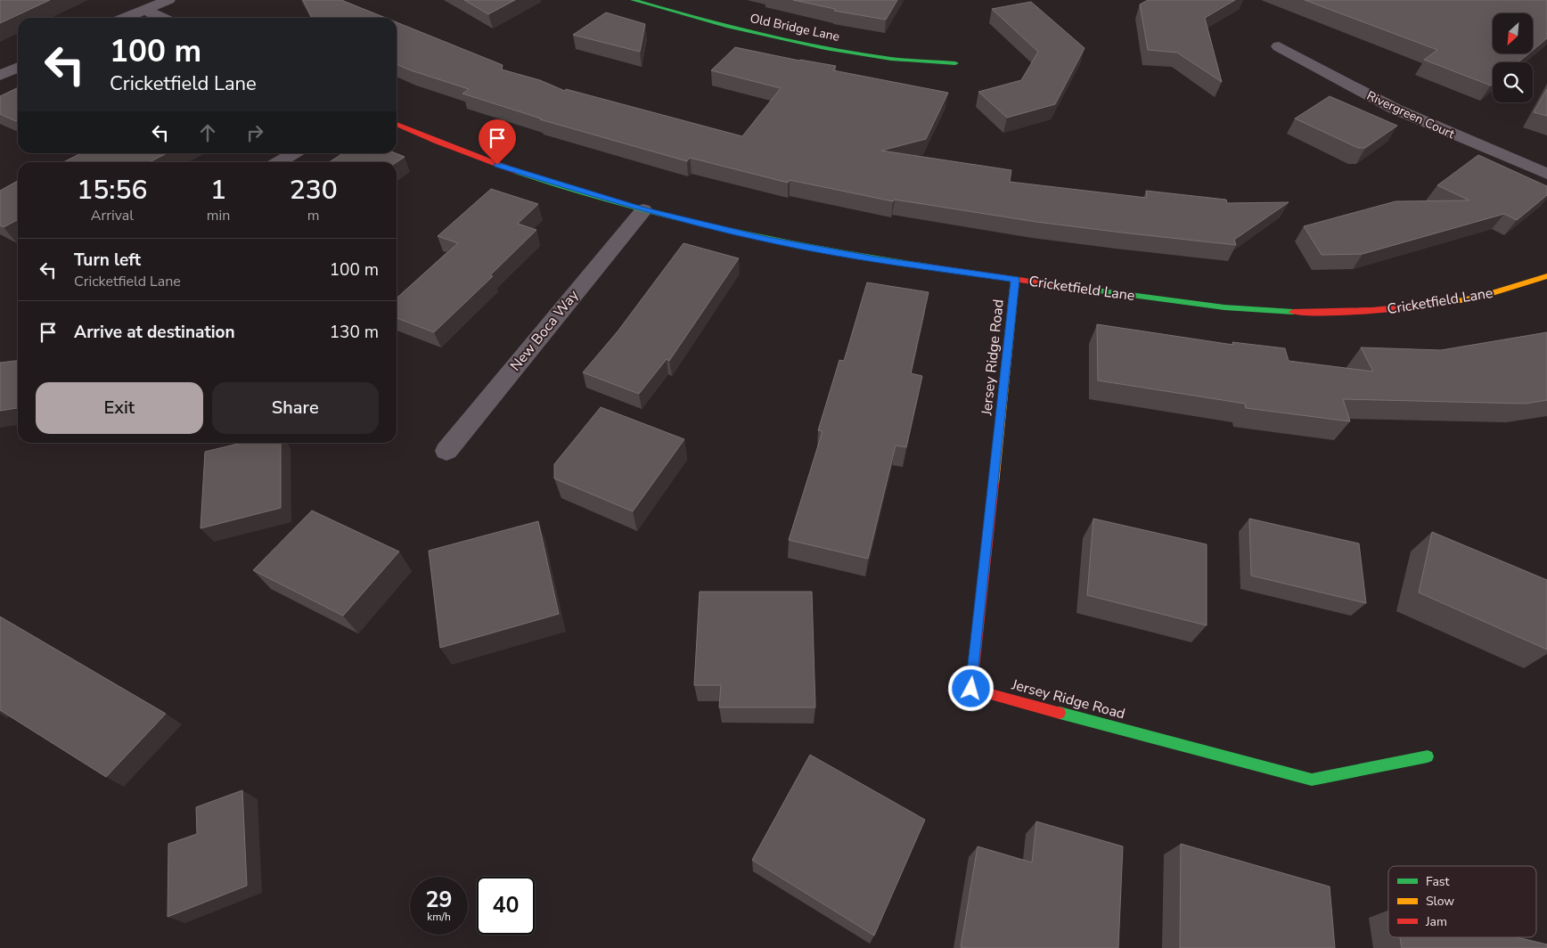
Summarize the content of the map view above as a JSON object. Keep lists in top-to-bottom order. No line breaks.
{"streets":{"street":["Old Bridge Lane","Rivergreen Court","Cricketfield Lane","New Boca Way","Jersey Ridge Road"]},"crossings":[["Cricketfield Lane","New Boca Way"],["Cricketfield Lane","Jersey Ridge Road"]],"legend":["Fast","Slow","Jam"],"north":"bottom left","page":{"turn":["100 m","Cricketfield Lane"],"eta":["15:56","Arrival","1","min","230","m"],"list":[{"name":"Turn left","note":"Cricketfield Lane","value":"100 m"},{"name":"Arrive at destination","value":"130 m"}],"buttons":["Exit","Share"],"speed":"29 km/h","limit":"40"}}
